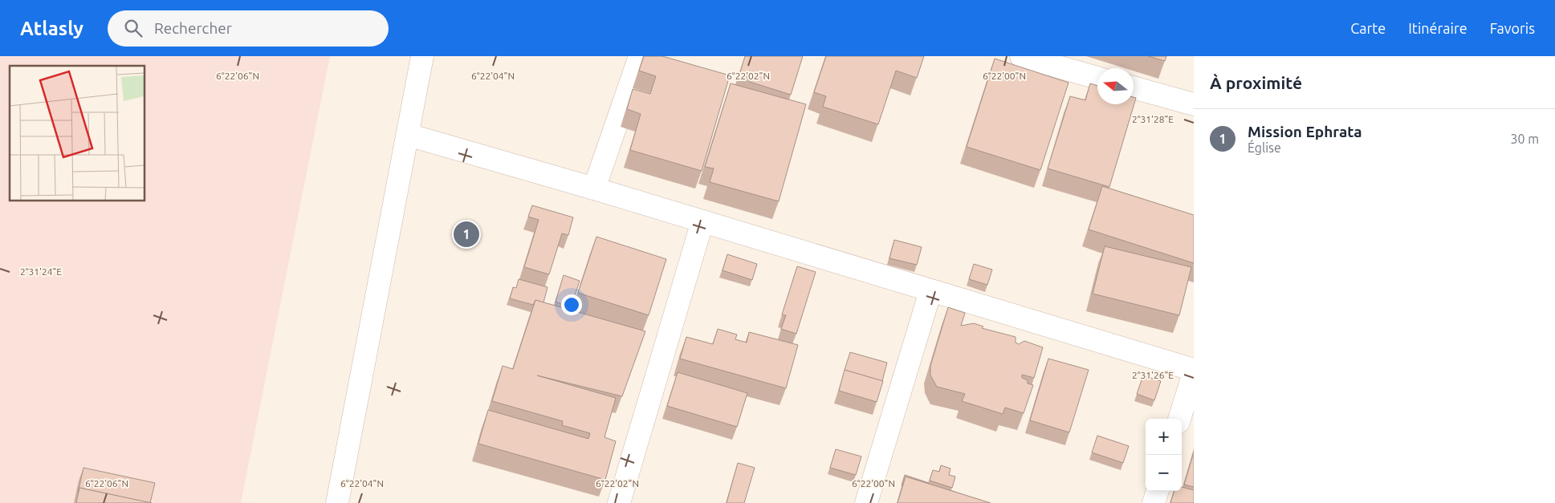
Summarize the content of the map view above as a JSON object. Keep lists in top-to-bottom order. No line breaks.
{"north":"left","page":{"header":"Atlasly","search":"Rechercher","nav":["Carte","Itinéraire","Favoris"],"heading":"À proximité","list":[{"mark":"1","name":"Mission Ephrata","note":"Église","value":"30 m"}],"pins":"1","map_buttons":["+","−"]},"coordinates":["6°22'06\"N","6°22'04\"N","6°22'02\"N","6°22'00\"N","2°31'28\"E","2°31'24\"E","2°31'26\"E"]}
